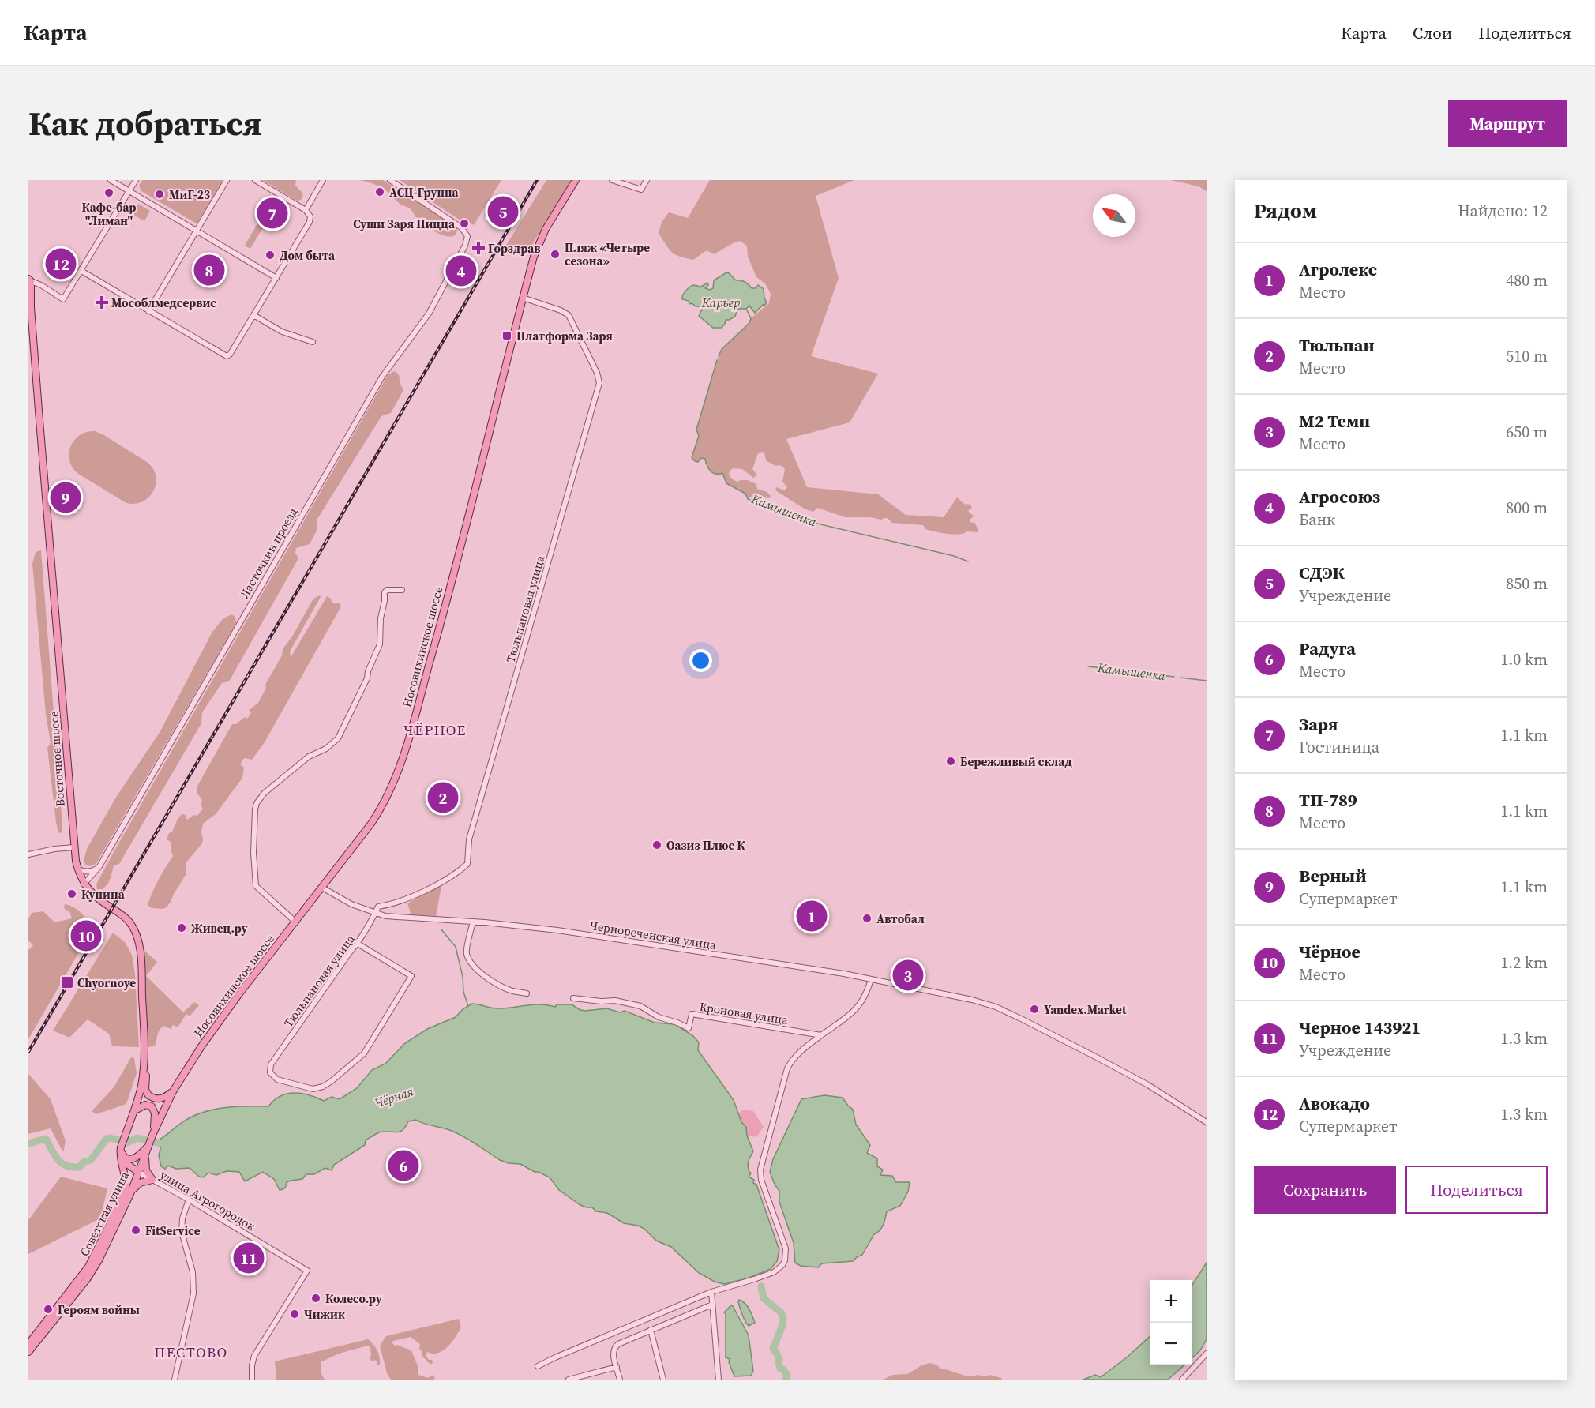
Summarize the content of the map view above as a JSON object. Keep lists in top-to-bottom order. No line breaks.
{"streets":{"main road":["Носовихинское шоссе","Восточное шоссе","Советская улица"],"street":["Ласточкин проезд","Тюльпановая улица","Чернореченская улица","Кроновая улица","улица Агрогородок"]},"crossings":[["Ласточкин проезд","Восточное шоссе"],["Тюльпановая улица","Носовихинское шоссе"],["Тюльпановая улица","Чернореченская улица"],["Носовихинское шоссе","Чернореченская улица"],["Носовихинское шоссе","улица Агрогородок"],["Носовихинское шоссе","Советская улица"],["Восточное шоссе","Советская улица"],["улица Агрогородок","Советская улица"]],"districts":["ЧЁРНОЕ","ПЕСТОВО"],"water":["Карьер","Камышенка","Чёрная"],"places":{"other":["АСЦ-Группа","Кафе-бар \"Лиман\"","МиГ-23","Суши Заря Пицца","Пляж «Четыре сезона»","Дом быта","Бережливый склад","Оазиз Плюс К","Купина","Автобал","Живец.ру","Yandex.Market","FitService","Колесо.ру","Героям войны","Чижик"],"health":["Горздрав","Мособлмедсервис"],"transit":["Платформа Заря","Chyornoye"]},"north":"top left","page":{"header":"Карта","nav":["Карта","Слои","Поделиться"],"title":"Как добраться","buttons":["Маршрут",["Сохранить","Поделиться"]],"heading":["Рядом","Найдено: 12"],"pins":["5","7","12","8","4","9","2","1","10","3","6","11"],"list":[{"mark":"1","name":"Агролекс","note":"Место","value":"480 m"},{"mark":"2","name":"Тюльпан","note":"Место","value":"510 m"},{"mark":"3","name":"М2 Темп","note":"Место","value":"650 m"},{"mark":"4","name":"Агросоюз","note":"Банк","value":"800 m"},{"mark":"5","name":"СДЭК","note":"Учреждение","value":"850 m"},{"mark":"6","name":"Радуга","note":"Место","value":"1.0 km"},{"mark":"7","name":"Заря","note":"Гостиница","value":"1.1 km"},{"mark":"8","name":"ТП-789","note":"Место","value":"1.1 km"},{"mark":"9","name":"Верный","note":"Супермаркет","value":"1.1 km"},{"mark":"10","name":"Чёрное","note":"Место","value":"1.2 km"},{"mark":"11","name":"Черное 143921","note":"Учреждение","value":"1.3 km"},{"mark":"12","name":"Авокадо","note":"Супермаркет","value":"1.3 km"}],"map_buttons":["+","−"]}}
